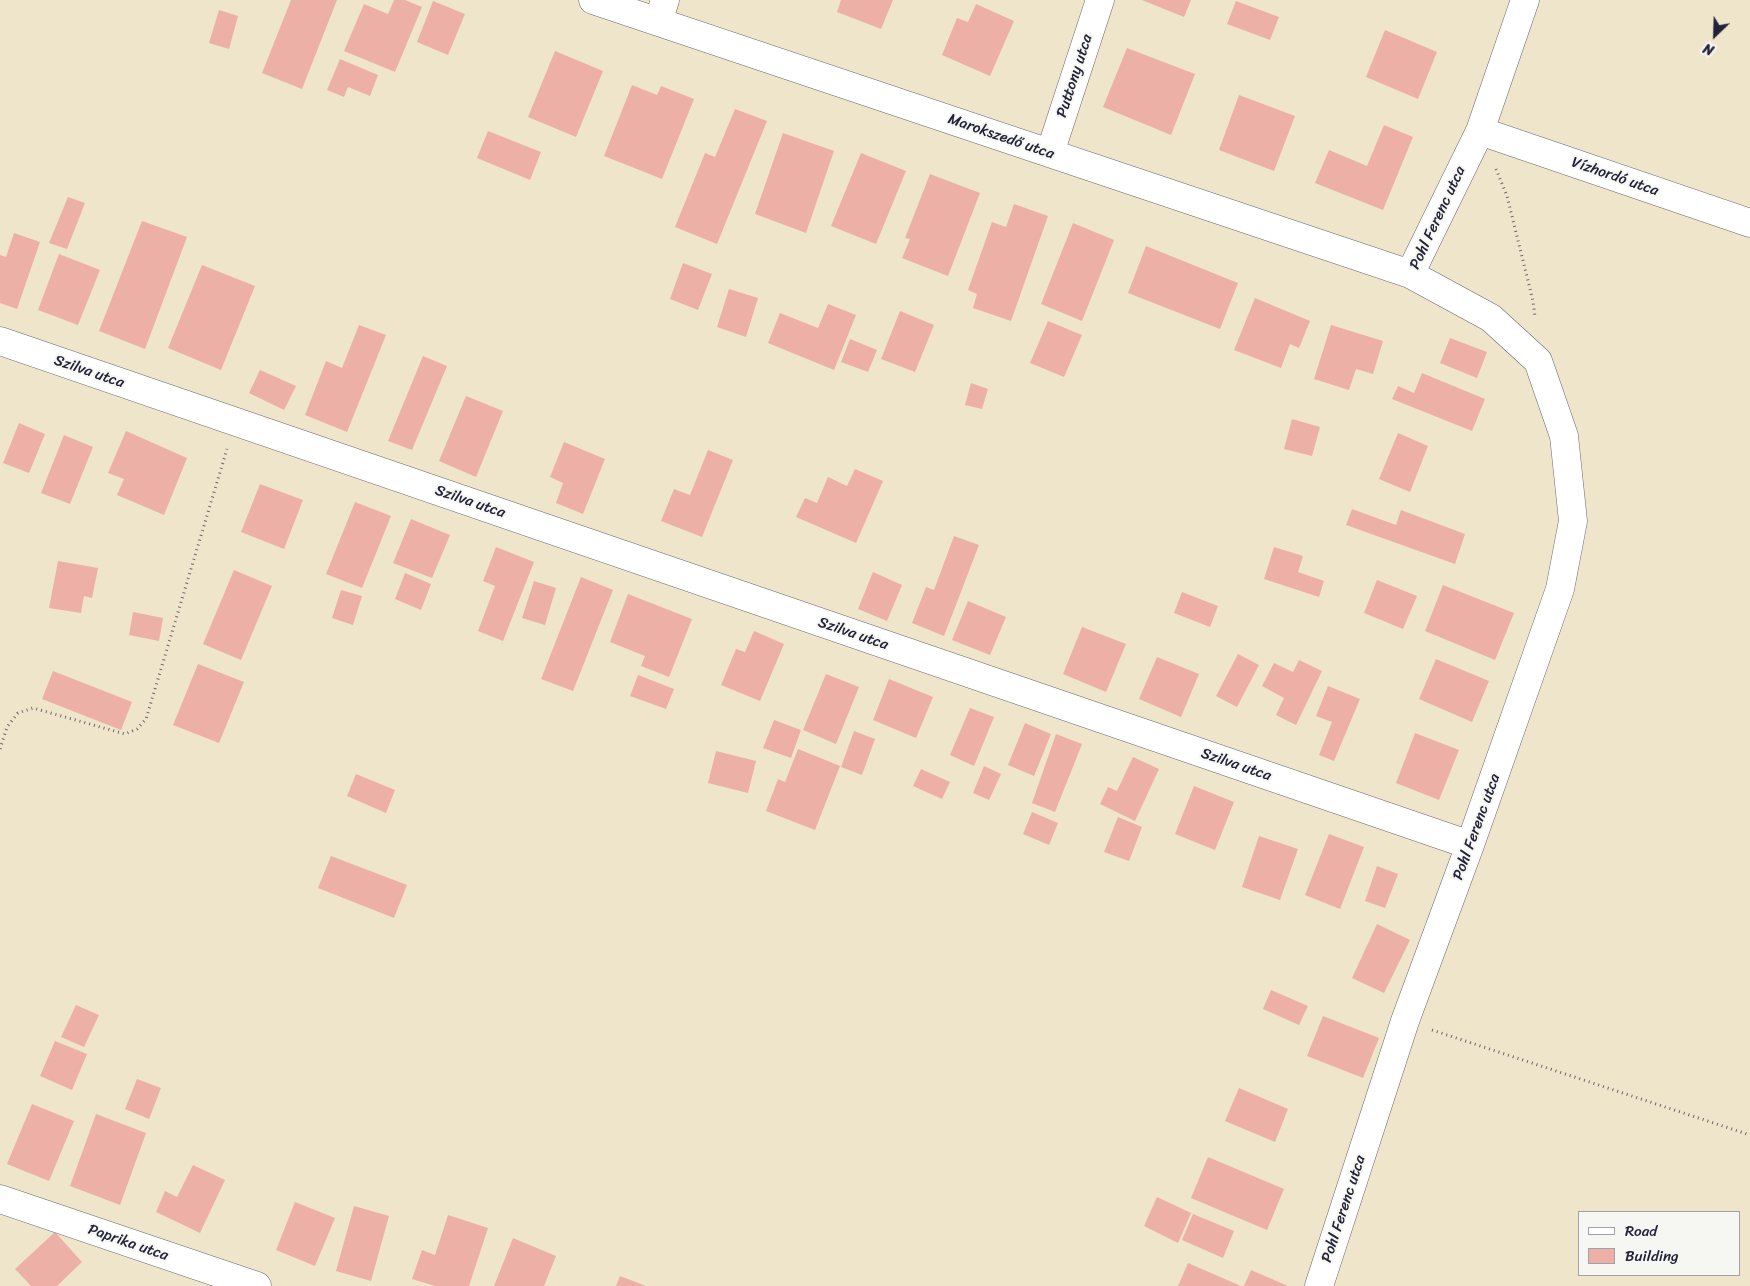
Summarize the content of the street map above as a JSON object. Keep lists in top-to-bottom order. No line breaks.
{"streets":{"street":["Puttony utca","Marokszedő utca","Vízhordó utca","Pohl Ferenc utca","Szilva utca","Paprika utca"]},"crossings":[["Puttony utca","Marokszedő utca"],["Marokszedő utca","Pohl Ferenc utca"],["Vízhordó utca","Pohl Ferenc utca"],["Pohl Ferenc utca","Szilva utca"]],"legend":["Road","Building"],"north":"bottom left"}
